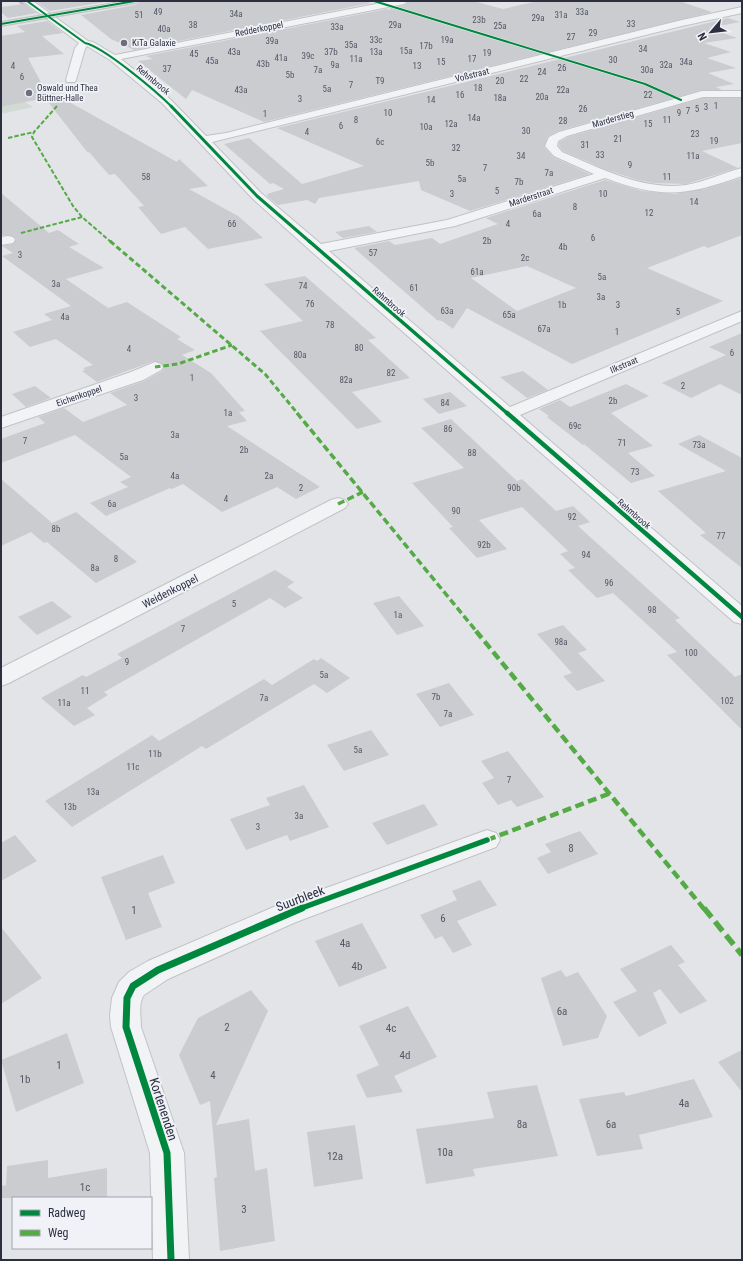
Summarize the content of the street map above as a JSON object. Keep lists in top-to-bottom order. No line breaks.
{"streets":{"street":["Redderkoppel","Voßstraat","Rehmbrook","Marderstieg","Marderstraat","Ilkstraat","Eichenkoppel","Weidenkoppel","Suurbleek","Kortenenden"]},"crossings":[["Redderkoppel","Rehmbrook"],["Voßstraat","Rehmbrook"],["Rehmbrook","Marderstraat"],["Rehmbrook","Ilkstraat"],["Marderstieg","Marderstraat"],["Suurbleek","Kortenenden"]],"places":["KiTa Galaxie","Oswald und Thea Büttner-Halle"],"house_numbers":["49","33a","34a","51","31a","29a","23b","33","38","29a","25a","33a","40a","29","27","33c","19a","39a","35a","17b","34","15a","43a","37b","13a","19","45","39c","41a","11a","17","30","45a","15","34a","43b","9a","32a","4","13","26","37","7a","30a","24","5b","6","22","T9","20","7","18","5a","43a","22a","16","22","20a","18a","3","14","1","3","26","5","7","10","9","1","14a","8","11","28","12a","15","6","10a","30","4","23","21","19","6c","31","32","33","34","11a","5b","9","7","7a","58","11","5a","7b","5","3","10","14","8","12","6a","66","4","6","2b","4b","57","3","2c","61a","5a","3a","74","61","3a","76","1b","3","63a","5","65a","4a","78","67a","1","80","4","6","80a","82","1","82a","2","3","2b","84","1a","69c","86","3a","7","71","73a","2b","88","5a","73","4a","2a","2","90b","4","6a","90","92","8b","77","92b","94","8","8a","96","5","98","1a","7","98a","100","9","5a","11","7b","7a","102","11a","7a","5a","11b","11c","7","13a","13b","3a","3","8","1","6","4a","4b","6a","2","4c","4d","1","4","1b","4a","8a","6a","10a","12a","1c","3"],"legend":["Radweg","Weg"],"north":"bottom left"}
